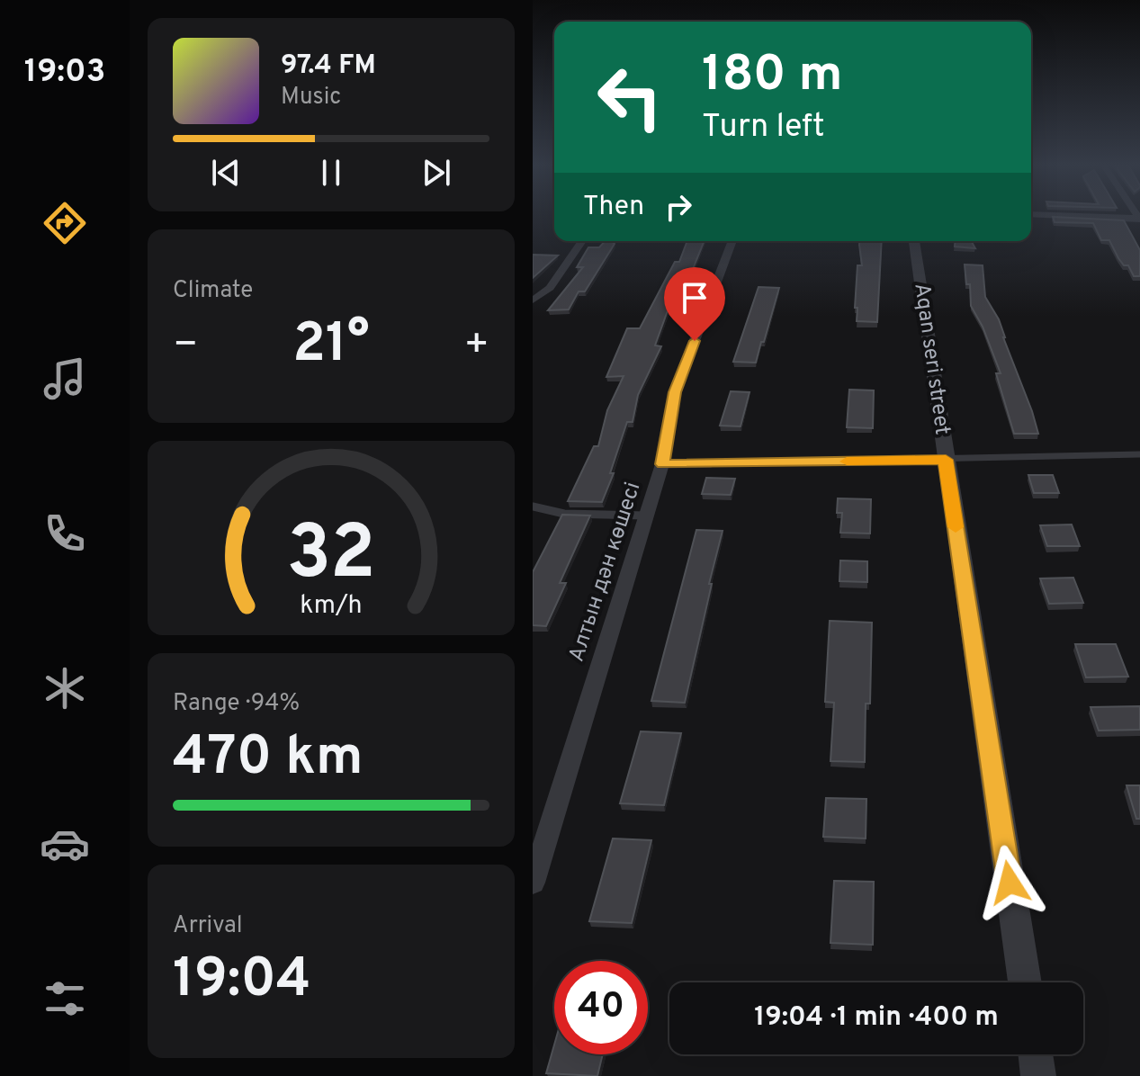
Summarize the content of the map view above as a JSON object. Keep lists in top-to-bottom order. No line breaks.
{"streets":{"street":["Aqan seri street","Алтын дән көшесі"]},"page":{"tabs":"19:03","turn":["180 m","Turn left"],"song":["97.4 FM","Music"],"then":"Then","tile":["Climate",["Range · 94%","470 km"],["Arrival","19:04"]],"heat":["−","21°","+"],"limit":"40","trip":"19:04 · 1 min · 400 m","gauge":["32","km/h"]}}
